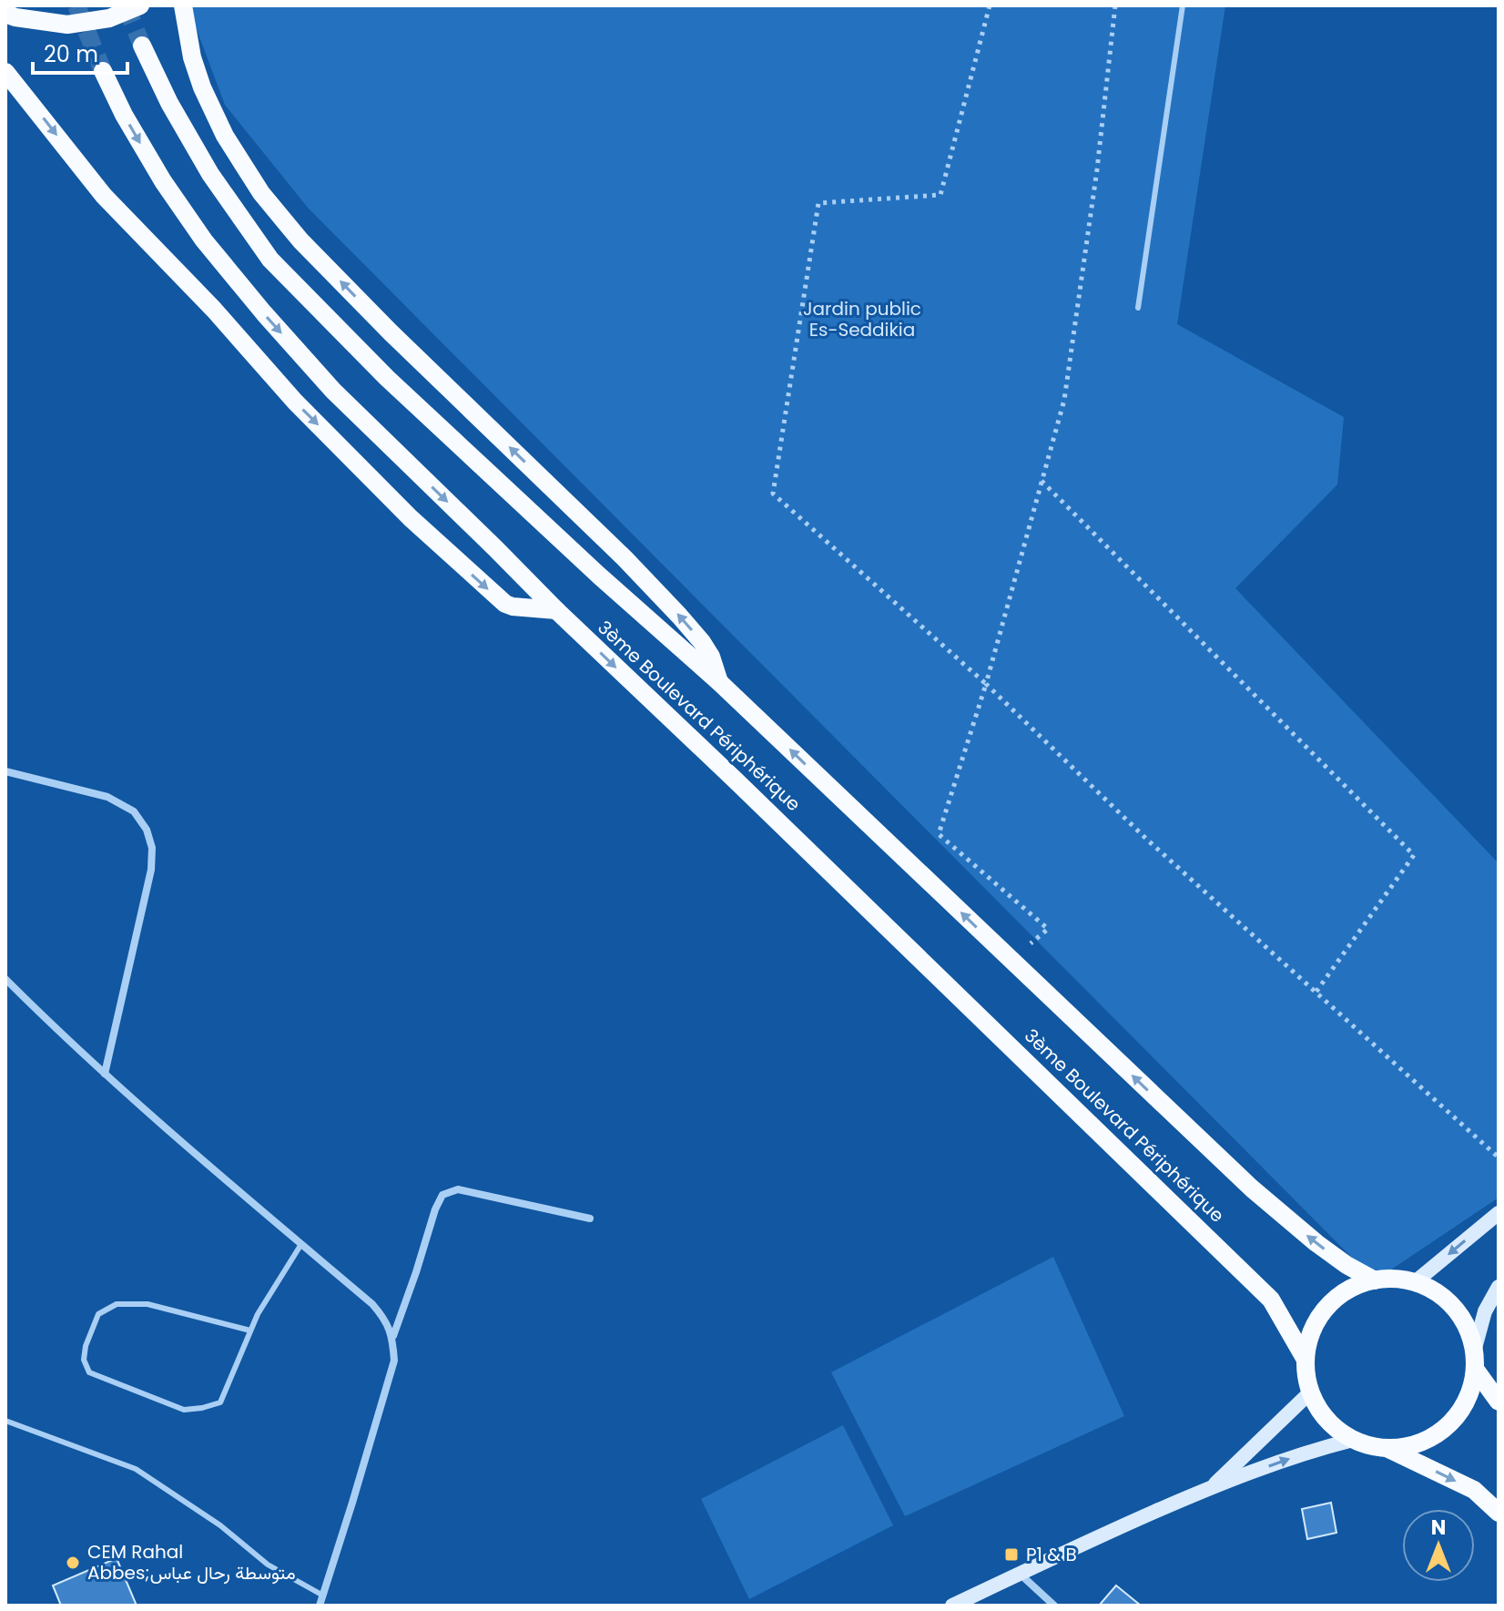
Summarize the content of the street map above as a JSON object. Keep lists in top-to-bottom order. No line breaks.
{"streets":{"main road":["3ème Boulevard Périphérique"]},"parks":["Jardin public Es-Seddikia"],"places":{"transit":["P1 & B"],"other":["CEM Rahal Abbes;متوسطة رحال عباس"]},"scale_bar":"20 m","north":"top"}
